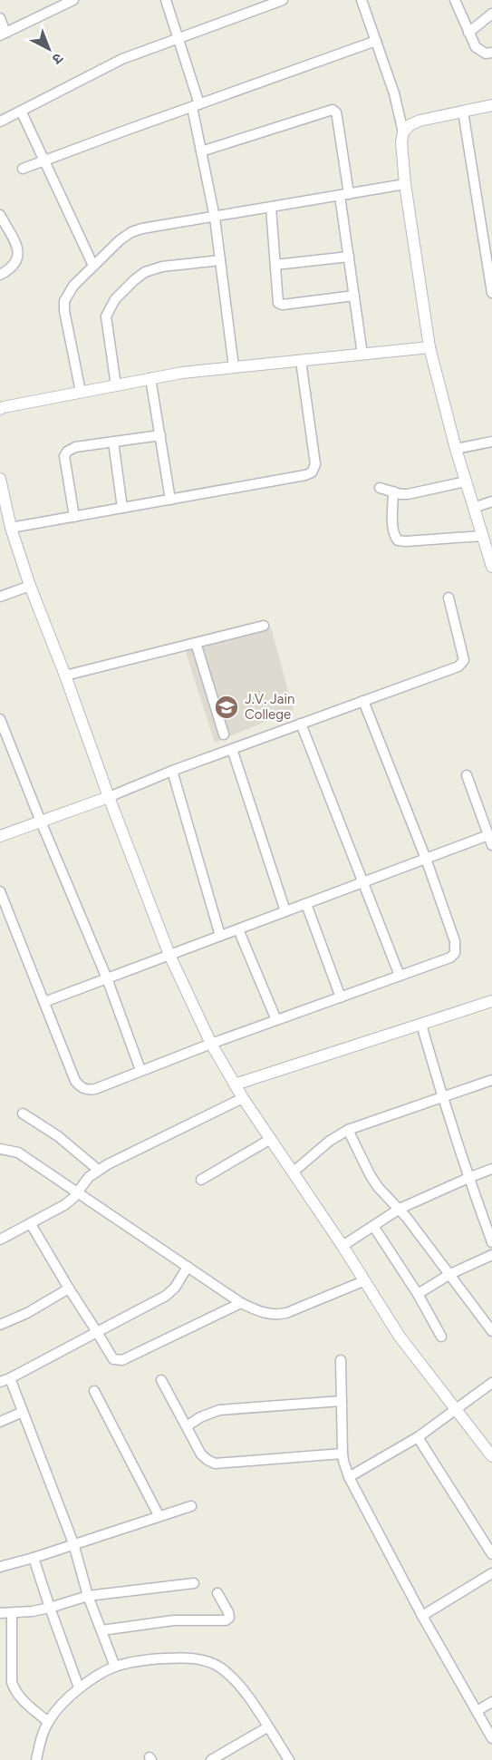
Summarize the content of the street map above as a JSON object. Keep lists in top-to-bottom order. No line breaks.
{"places":{"school or university":["J.V. Jain College"]},"north":"bottom right"}
